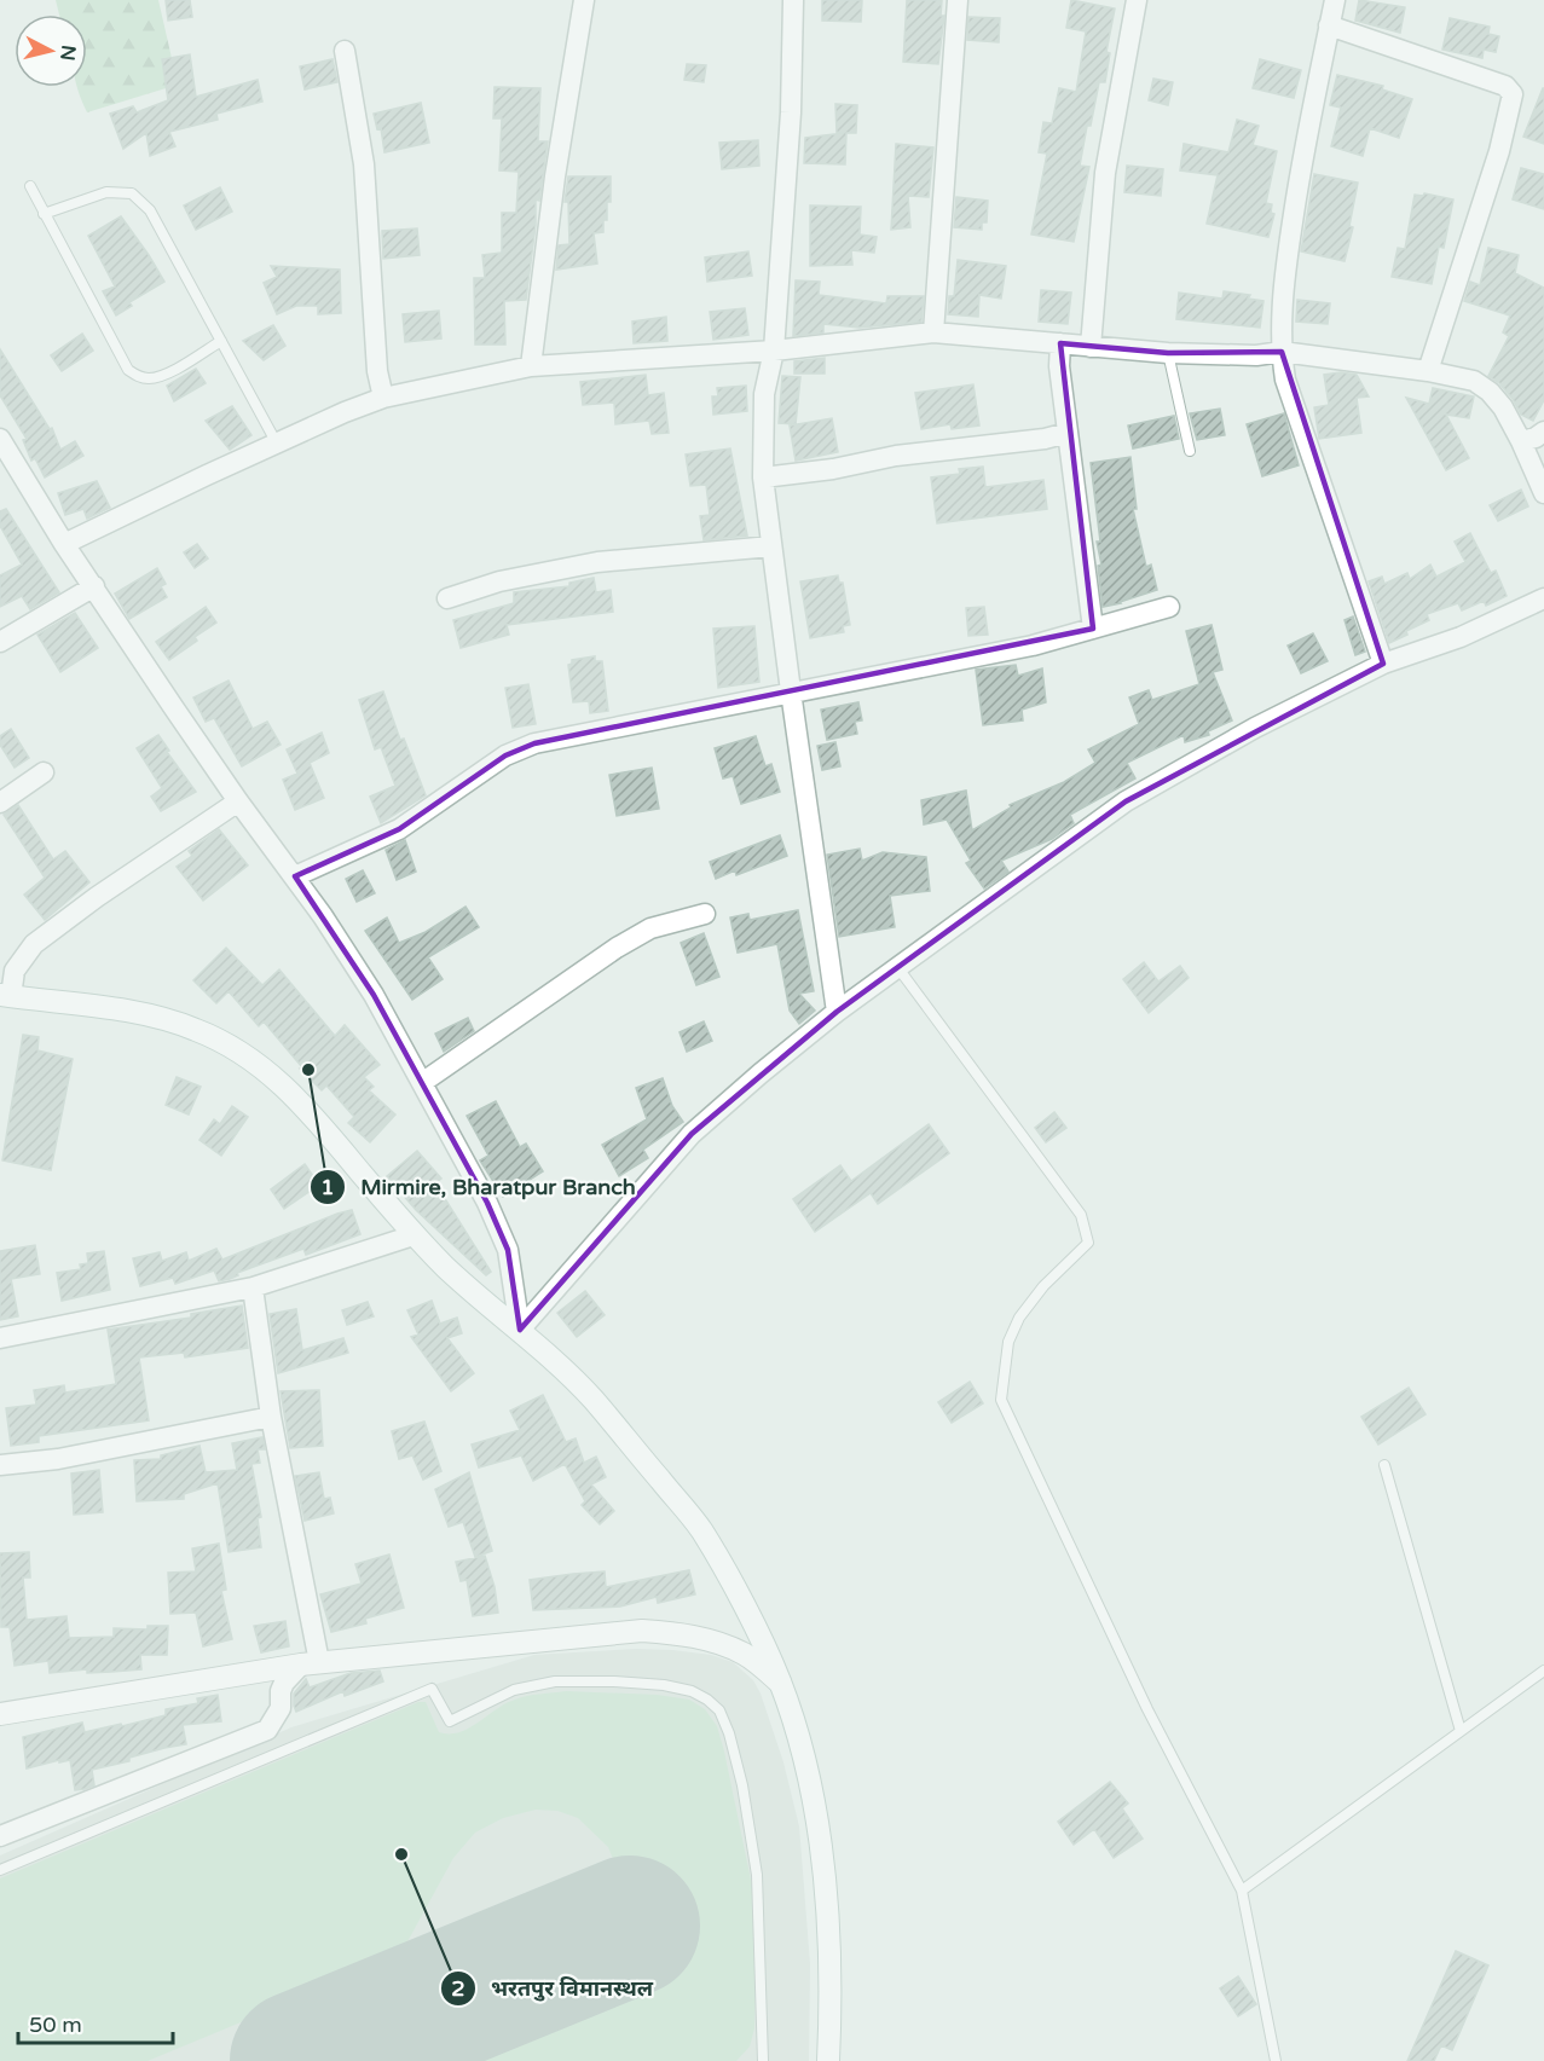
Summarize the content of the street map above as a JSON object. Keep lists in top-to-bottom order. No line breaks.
{"places":["Mirmire, Bharatpur Branch","भरतपुर विमानस्थल"],"scale_bar":"50 m","north":"right"}
